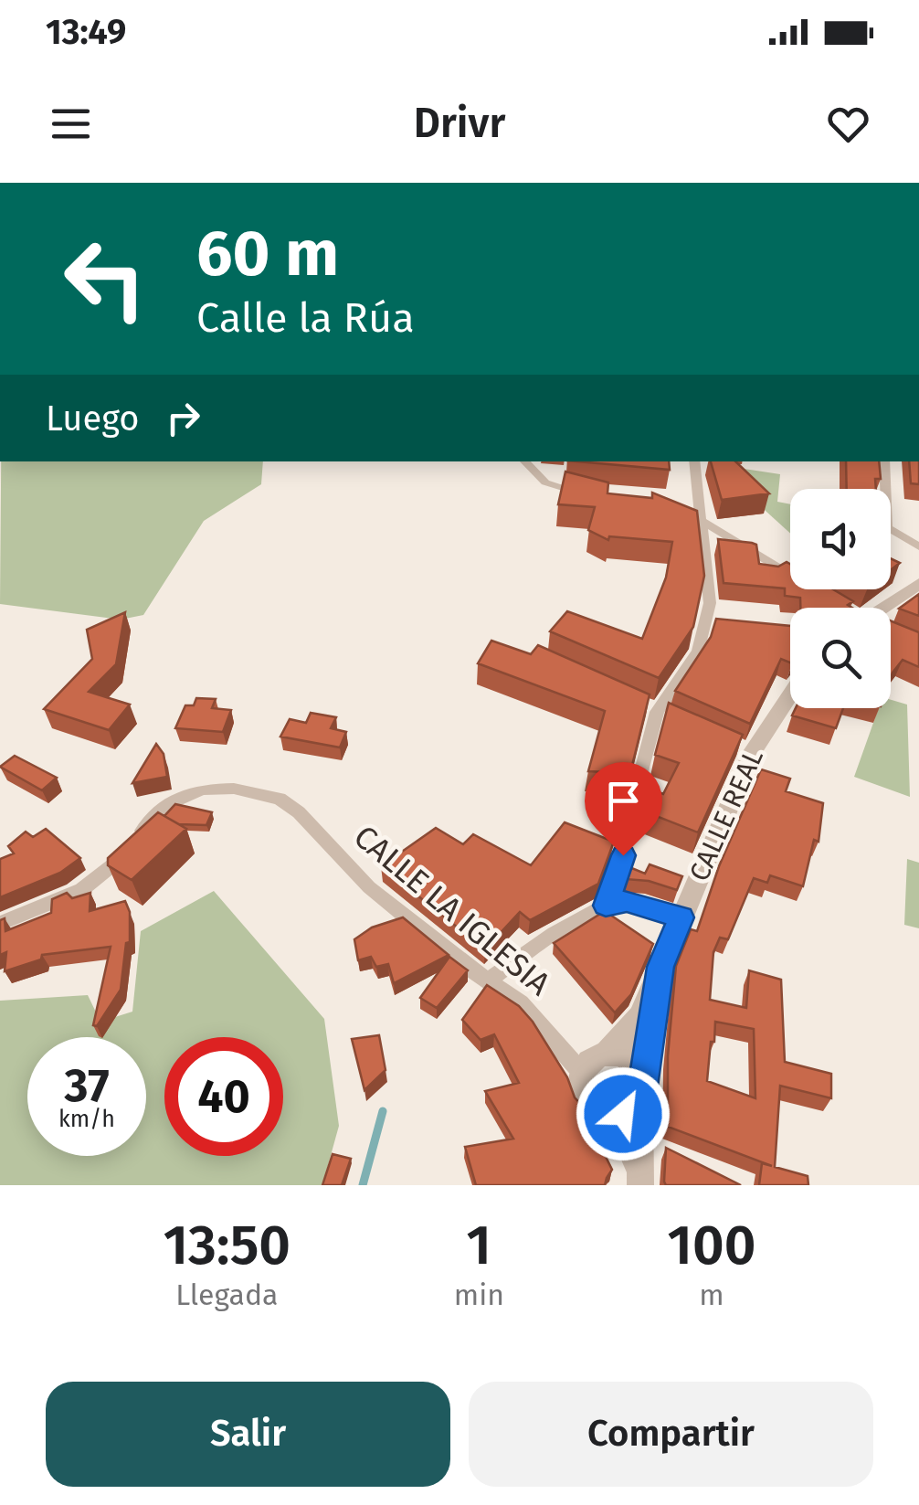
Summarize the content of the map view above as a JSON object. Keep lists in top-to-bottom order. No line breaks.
{"streets":{"street":["CALLE REAL","CALLE LA IGLESIA"]},"crossings":[["CALLE REAL","CALLE LA IGLESIA"]],"page":{"status":"13:49","header":"Drivr","turn":["60 m","Calle la Rúa"],"then":"Luego","speed":"37 km/h","limit":"40","eta":["13:50","Llegada","1","min","100","m"],"buttons":["Salir","Compartir"]}}
